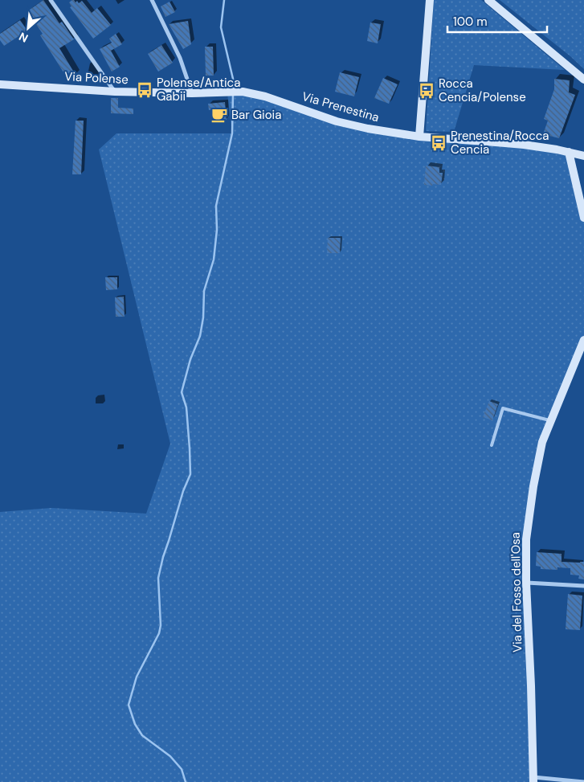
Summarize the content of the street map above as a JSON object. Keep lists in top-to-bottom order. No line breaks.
{"streets":{"main road":["Via Polense","Via Prenestina","Via del Fosso dell'Osa"]},"crossings":[["Via Polense","Via Prenestina"]],"places":{"bus stop":["Polense/Antica Gabii","Rocca Cencia/Polense","Prenestina/Rocca Cencia"],"cafe":["Bar Gioia"]},"scale_bar":"100 m","north":"bottom left"}
